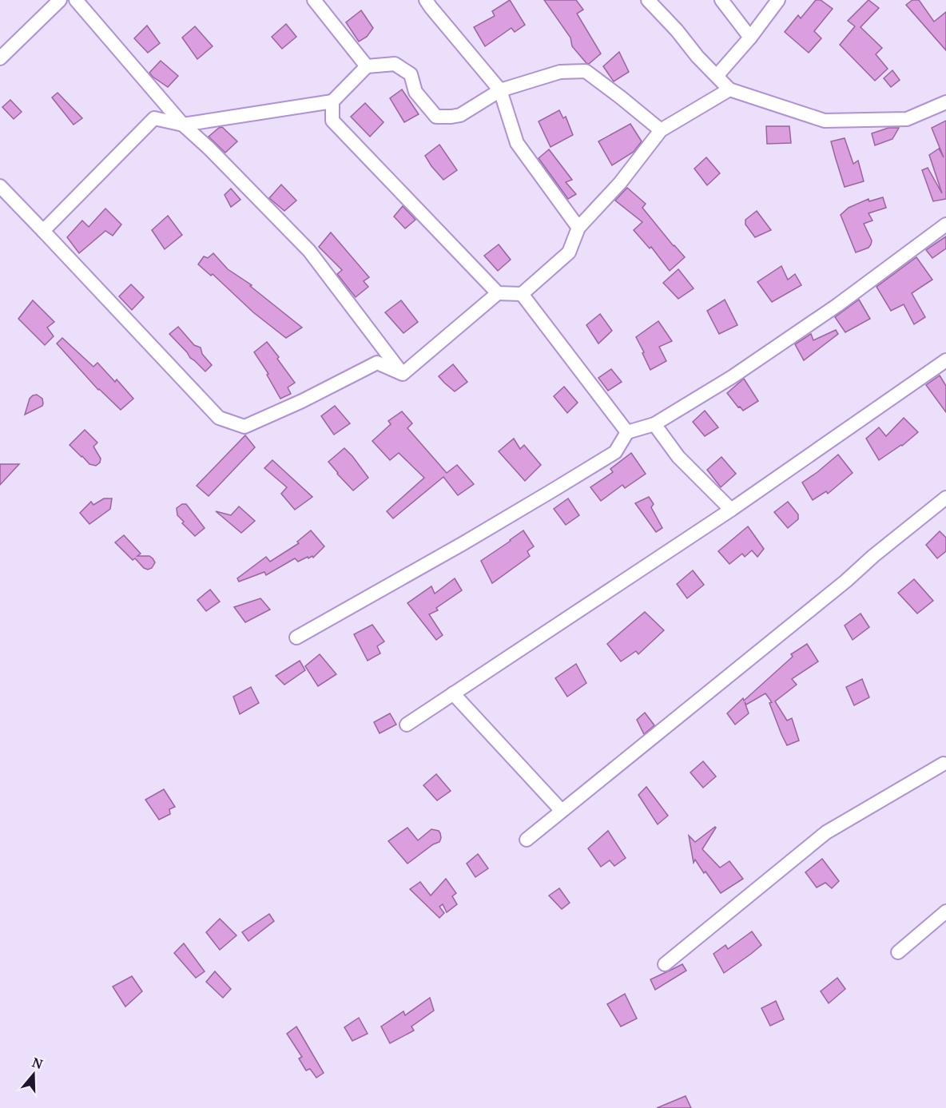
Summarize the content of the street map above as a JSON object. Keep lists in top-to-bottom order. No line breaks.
{"north":"top"}
